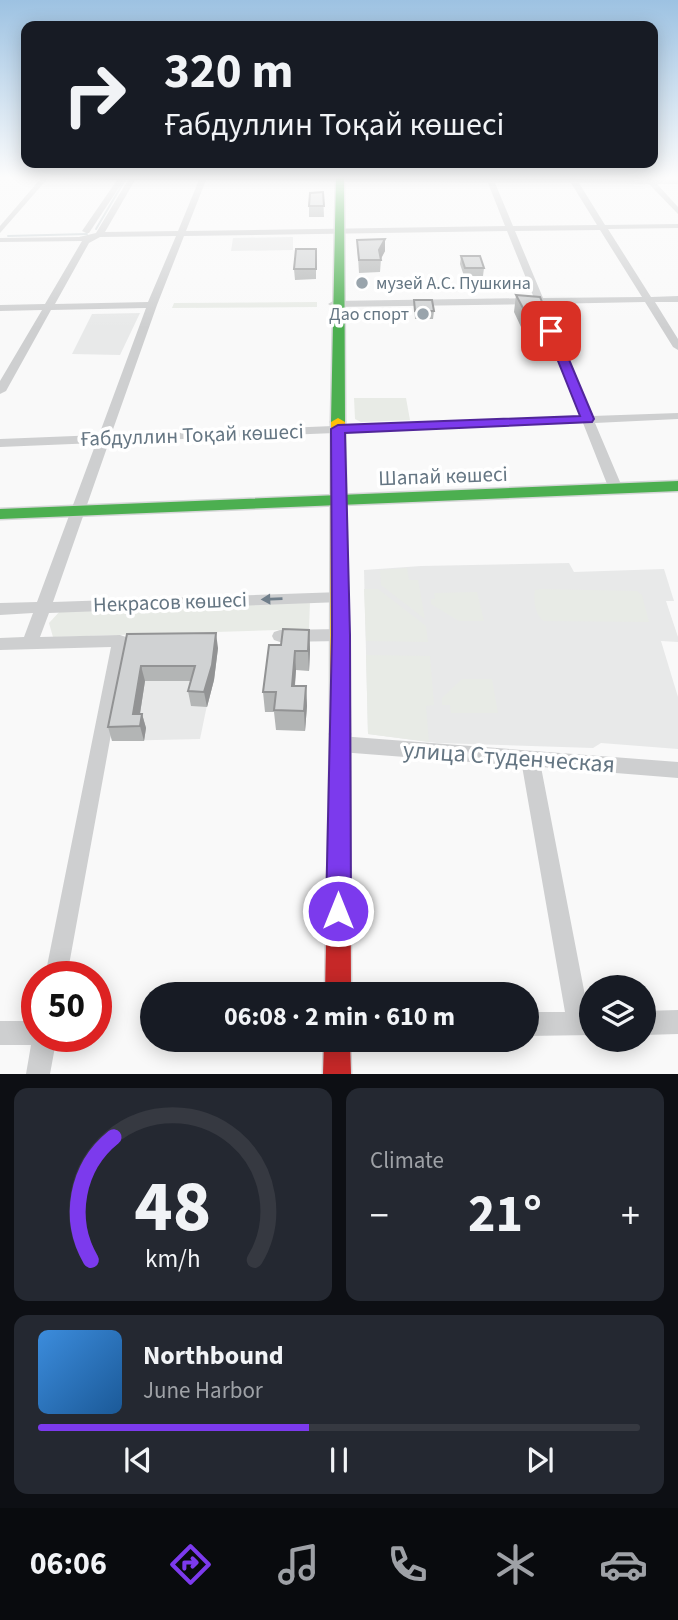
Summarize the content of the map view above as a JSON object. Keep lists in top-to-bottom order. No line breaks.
{"streets":{"main road":["Шапай көшесі"],"street":["Ғабдуллин Тоқай көшесі","Некрасов көшесі","улица Студенческая"]},"one_way":["Некрасов көшесі"],"places":["музей А.С. Пушкина","Дао спорт"],"page":{"turn":["320 m","Ғабдуллин Тоқай көшесі"],"limit":"50","trip":"06:08 · 2 min · 610 m","tile":"Climate","heat":["−","21°","+"],"song":["Northbound","June Harbor"],"tabs":"06:06","gauge":["48","km/h"]}}
